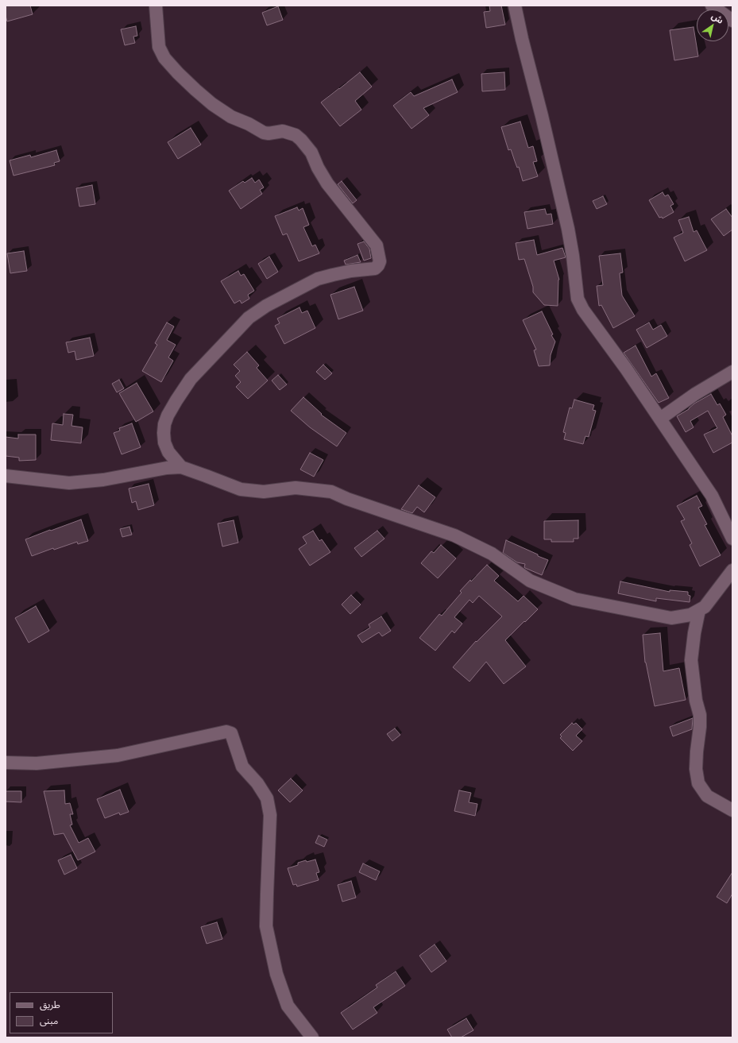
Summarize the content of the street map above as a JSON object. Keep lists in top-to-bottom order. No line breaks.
{"legend":["طريق","مبنى"],"north":"top right"}
